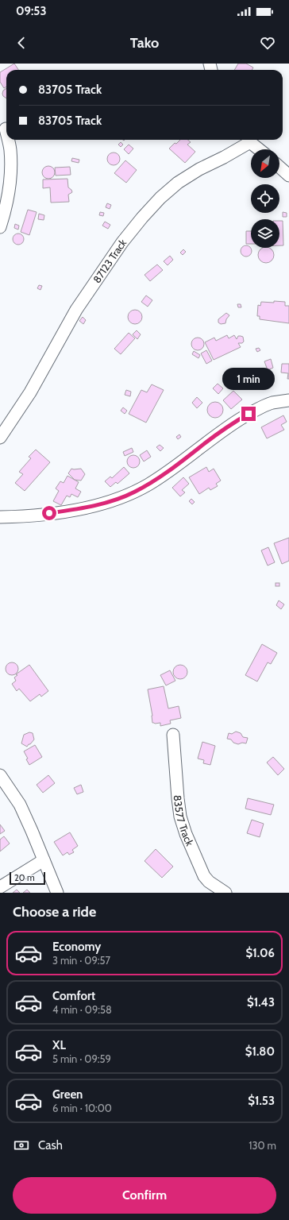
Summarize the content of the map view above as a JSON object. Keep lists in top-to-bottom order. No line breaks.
{"streets":{"street":["87123 Track","83577 Track"]},"scale_bar":"20 m","north":"bottom left","page":{"status":"09:53","header":"Tako","banner":["83705 Track","83705 Track"],"bubble":"1 min","scale":"20 m","heading":"Choose a ride","list":[{"name":"Economy","note":"3 min · 09:57","value":"$1.06"},{"name":"Comfort","note":"4 min · 09:58","value":"$1.43"},{"name":"XL","note":"5 min · 09:59","value":"$1.80"},{"name":"Green","note":"6 min · 10:00","value":"$1.53"}],"pay":["Cash","130 m"],"buttons":"Confirm"}}
